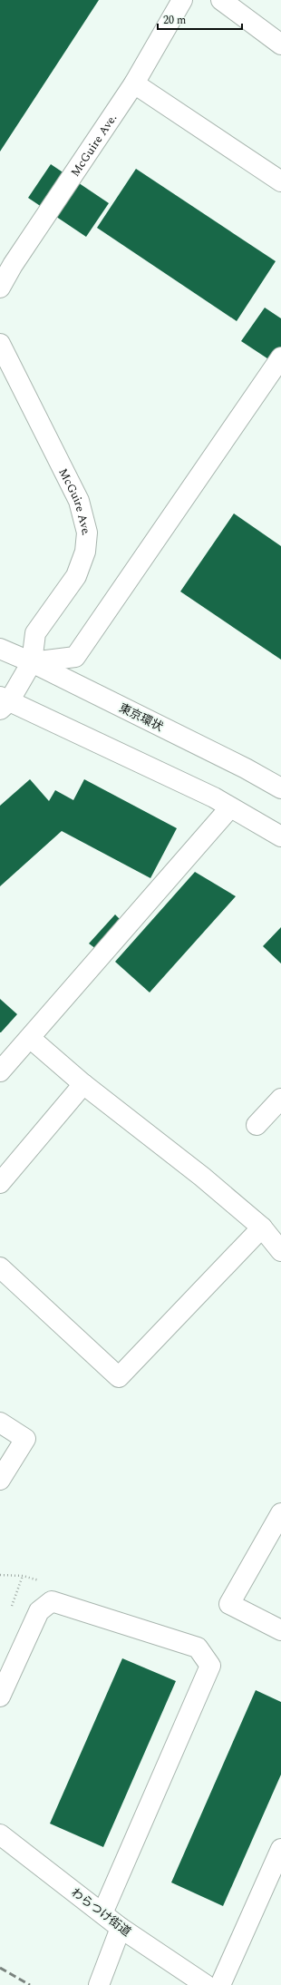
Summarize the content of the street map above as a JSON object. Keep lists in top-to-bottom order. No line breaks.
{"streets":{"main road":["McGuire Ave.","東京環状","わらつけ街道"]},"crossings":[["McGuire Ave.","東京環状"]],"scale_bar":"20 m"}
